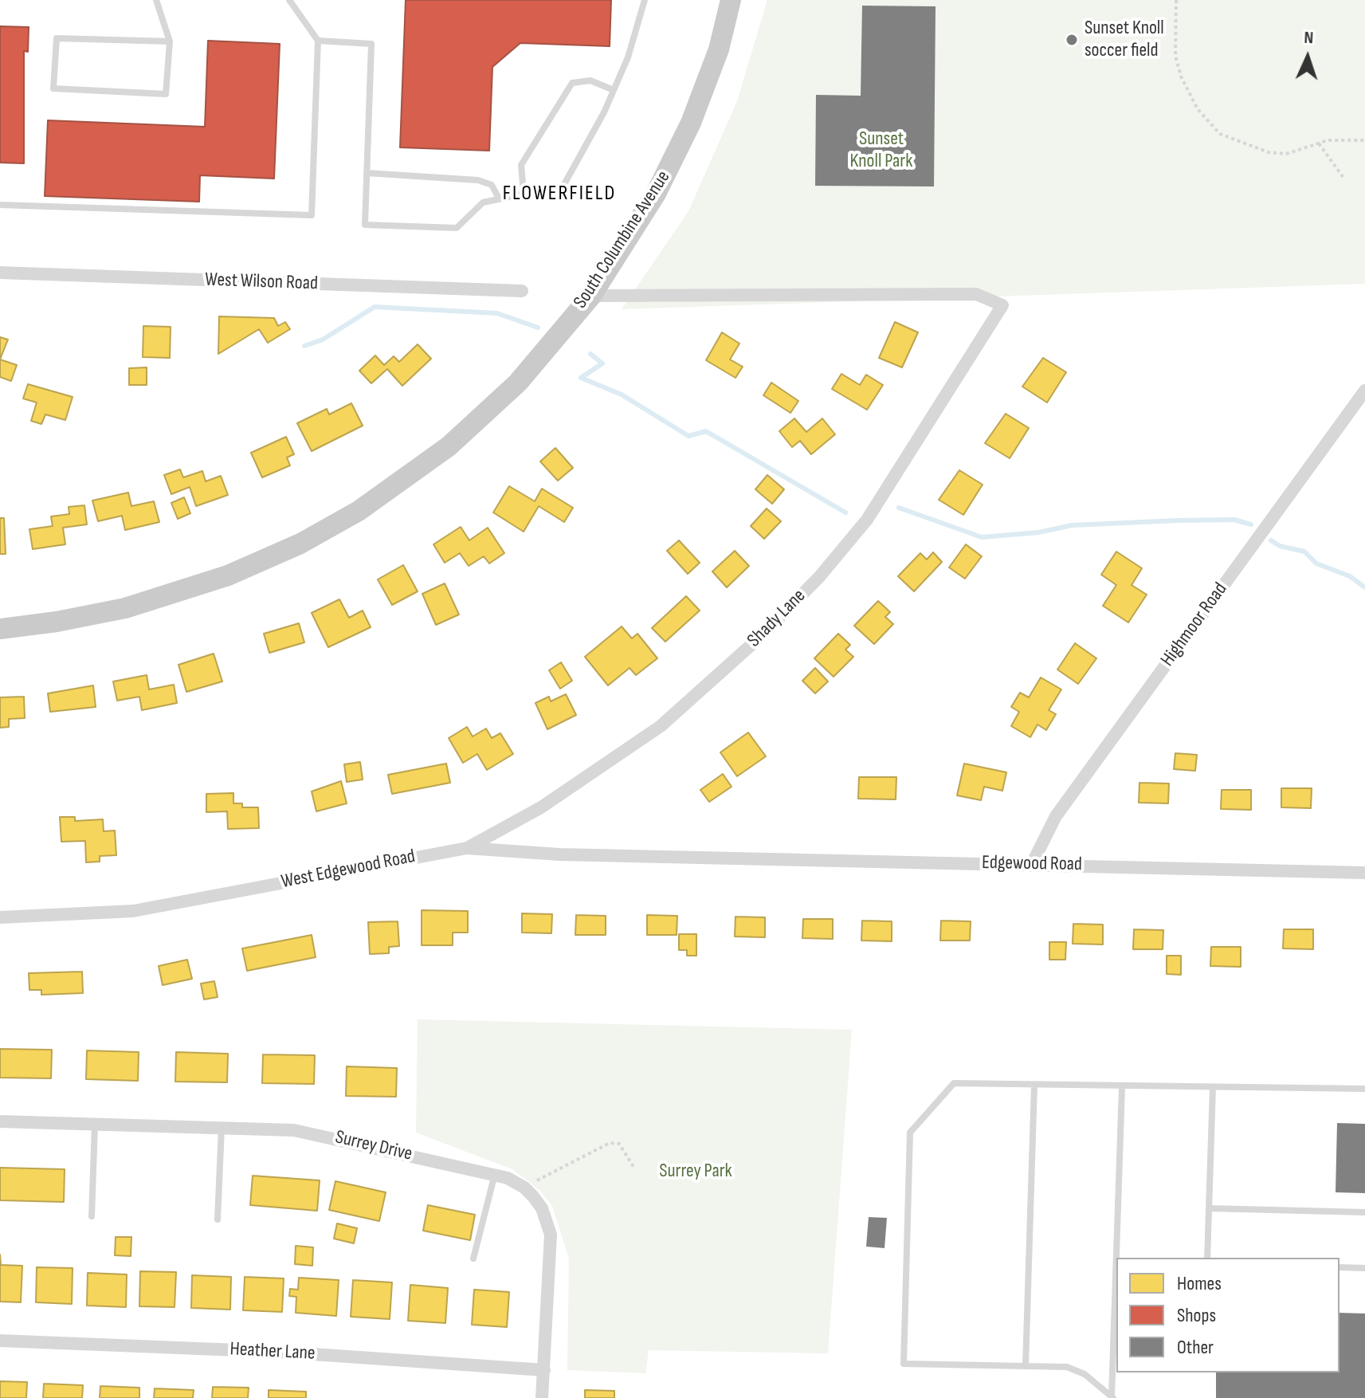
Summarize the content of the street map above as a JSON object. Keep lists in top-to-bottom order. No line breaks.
{"streets":{"main road":["South Columbine Avenue"],"street":["West Wilson Road","Shady Lane","Highmoor Road","Edgewood Road","West Edgewood Road","Surrey Drive","Heather Lane"]},"crossings":[["South Columbine Avenue","Shady Lane"],["Shady Lane","West Edgewood Road"],["Highmoor Road","Edgewood Road"],["Edgewood Road","West Edgewood Road"],["Surrey Drive","Heather Lane"]],"districts":["FLOWERFIELD"],"parks":["Sunset Knoll Park","Surrey Park"],"places":["Sunset Knoll soccer field"],"legend":["Homes","Shops","Other"],"north":"top"}
